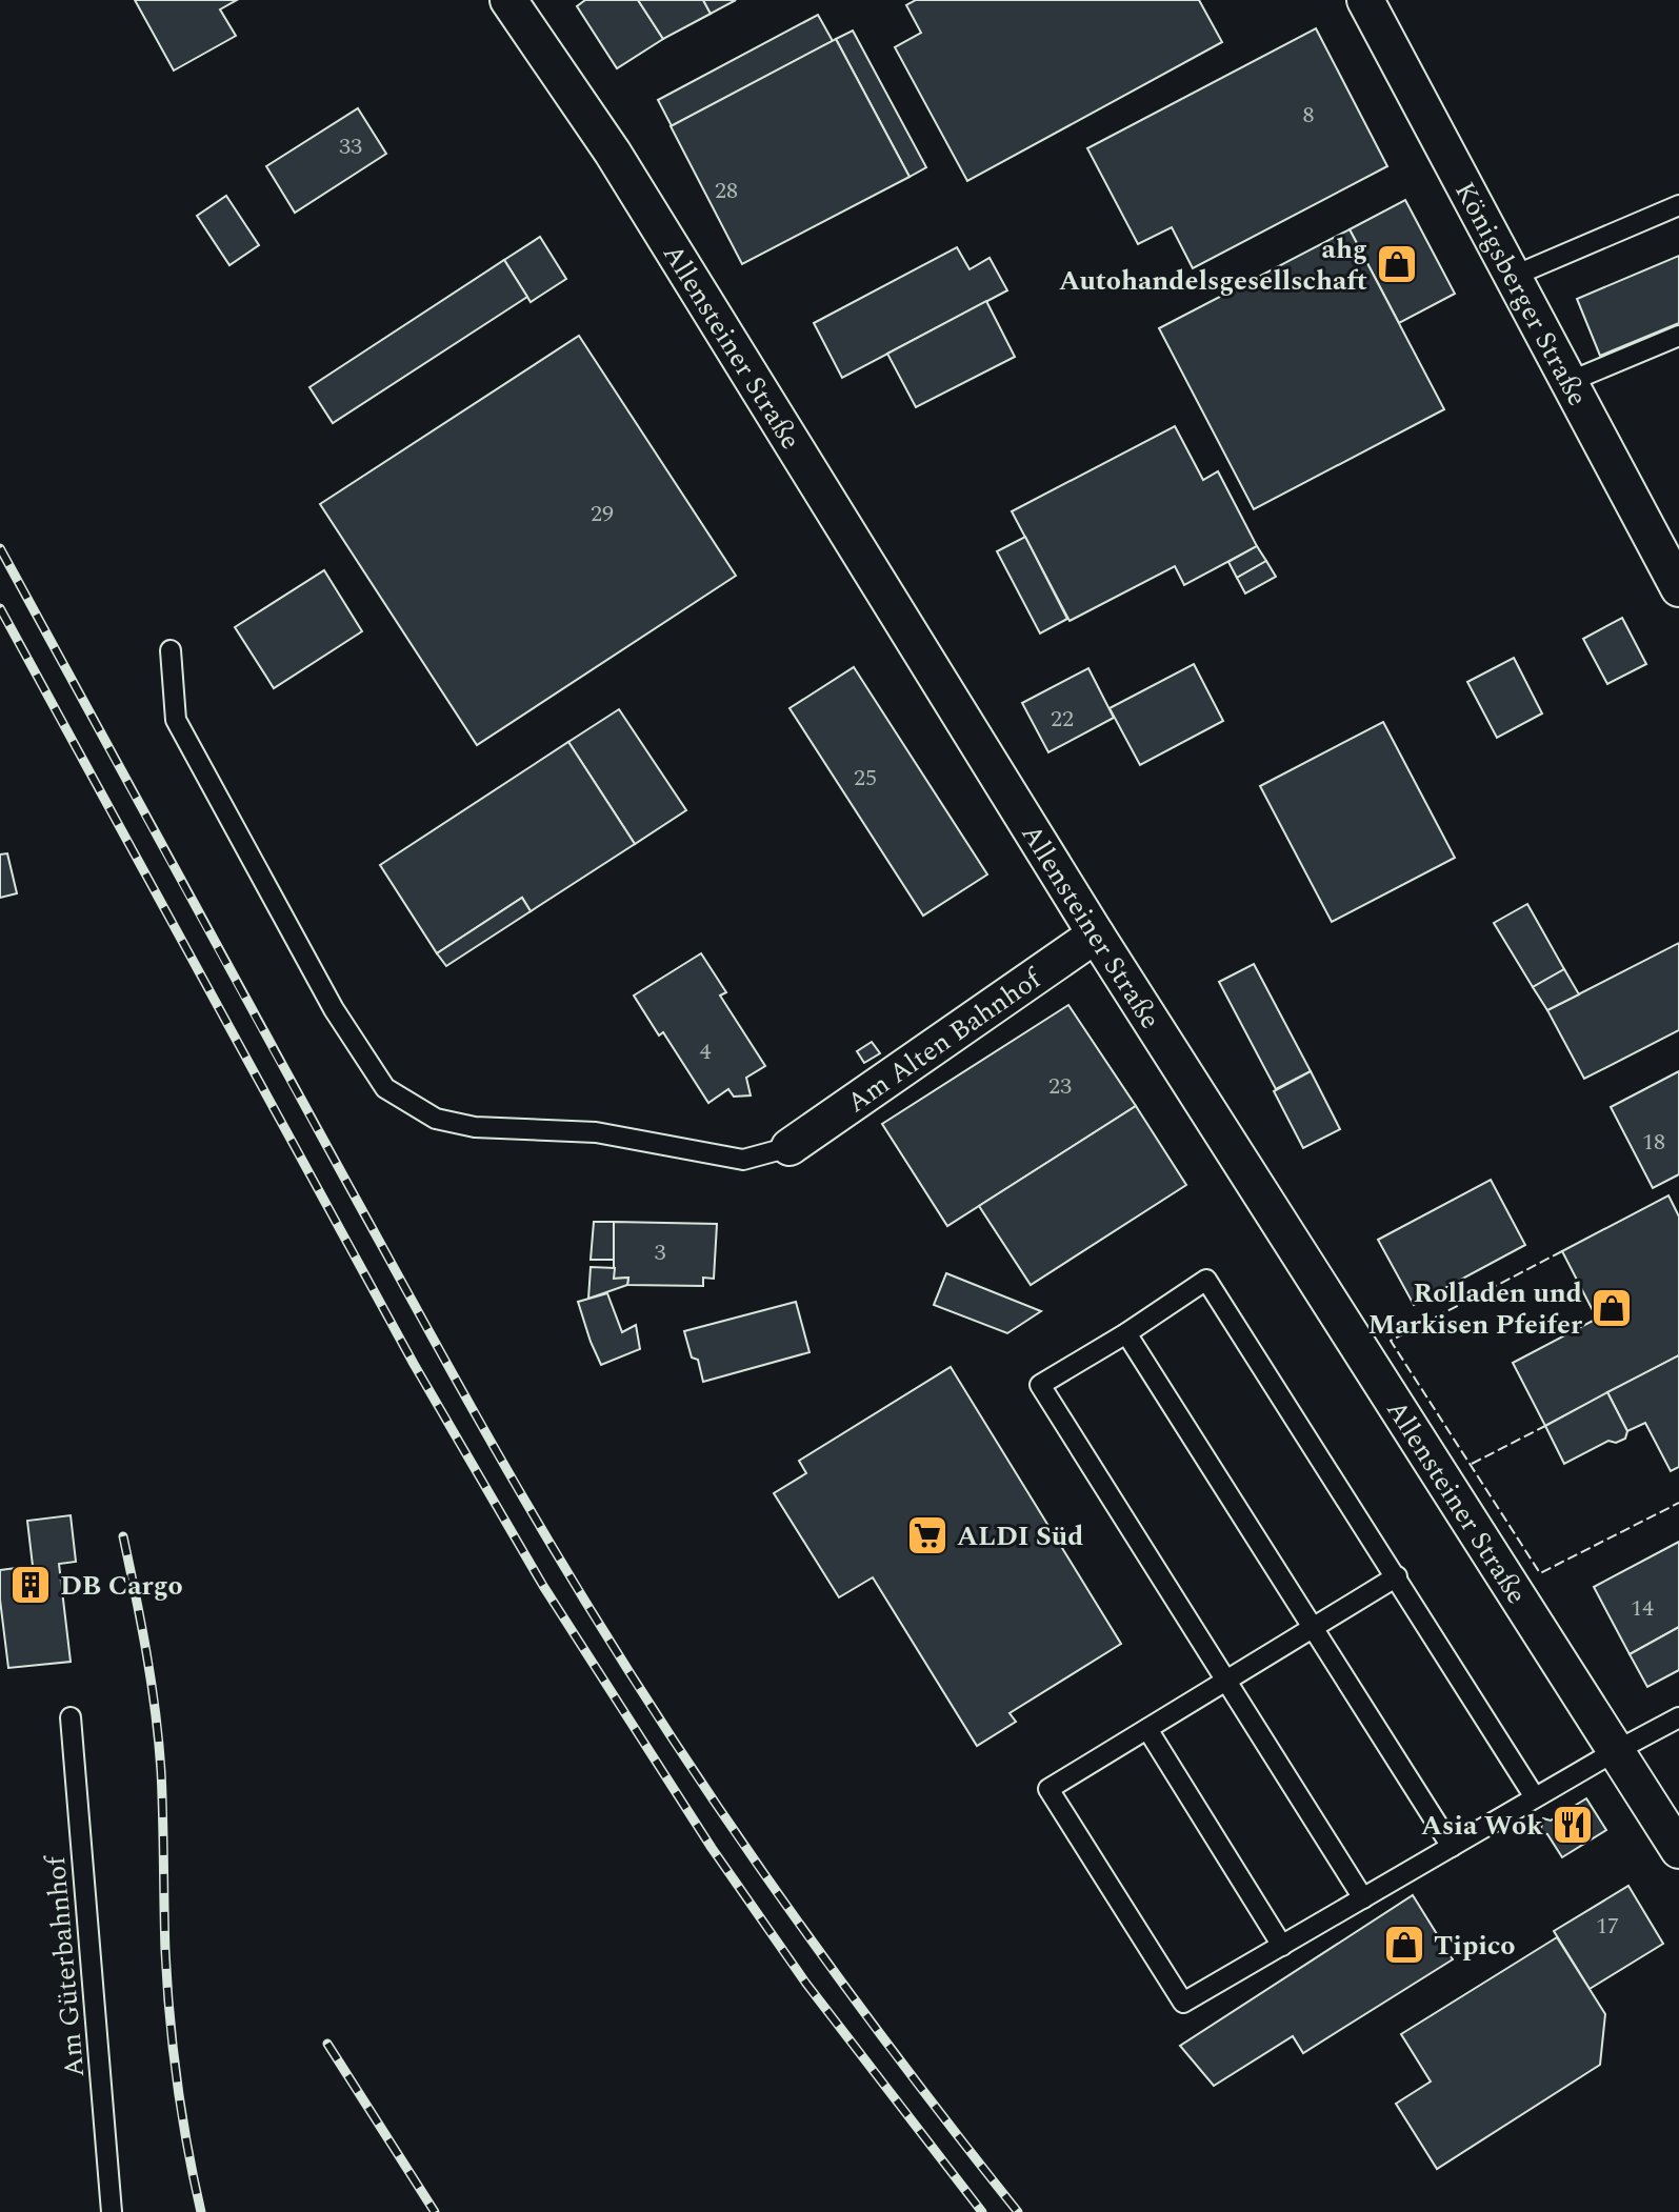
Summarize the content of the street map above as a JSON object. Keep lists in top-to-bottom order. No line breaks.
{"streets":{"street":["Königsberger Straße","Allensteiner Straße","Am Alten Bahnhof"],"lane":["Am Güterbahnhof"]},"crossings":[["Allensteiner Straße","Am Alten Bahnhof"]],"places":{"shop":["ahg Autohandelsgesellschaft","Rolladen und Markisen Pfeifer","Tipico"],"supermarket":["ALDI Süd"],"building":["DB Cargo"],"restaurant":["Asia Wok"]},"house_numbers":["8","33","28","29","22","25","4","23","18","3","14","17"]}
